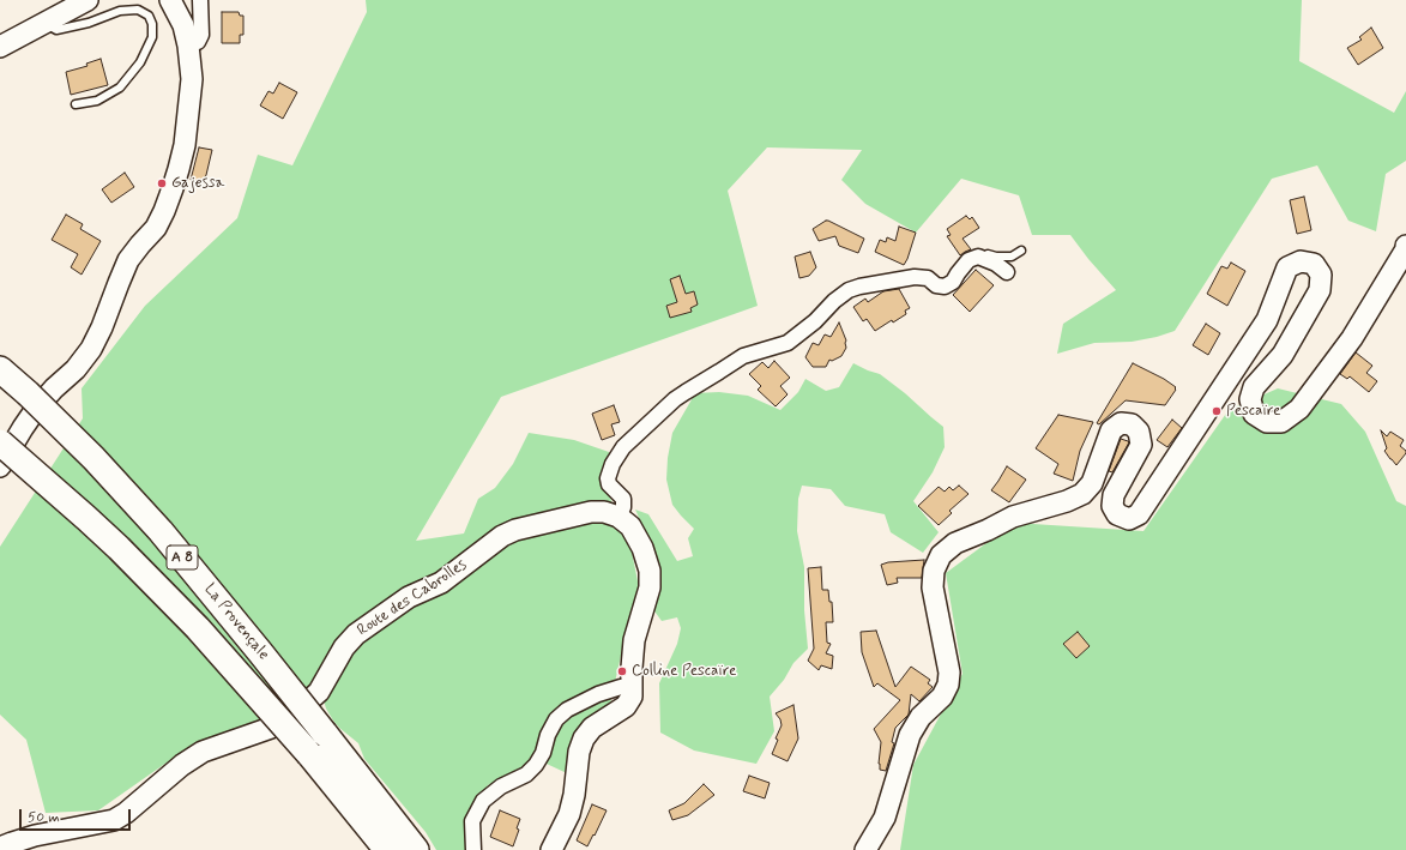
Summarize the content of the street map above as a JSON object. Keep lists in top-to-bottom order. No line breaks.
{"streets":{"highway":["A 8","La Provençale"],"street":["Route des Cabrolles"]},"places":["Gajessa","Pescaïre","Colline Pescaïre"],"scale_bar":"50 m"}
